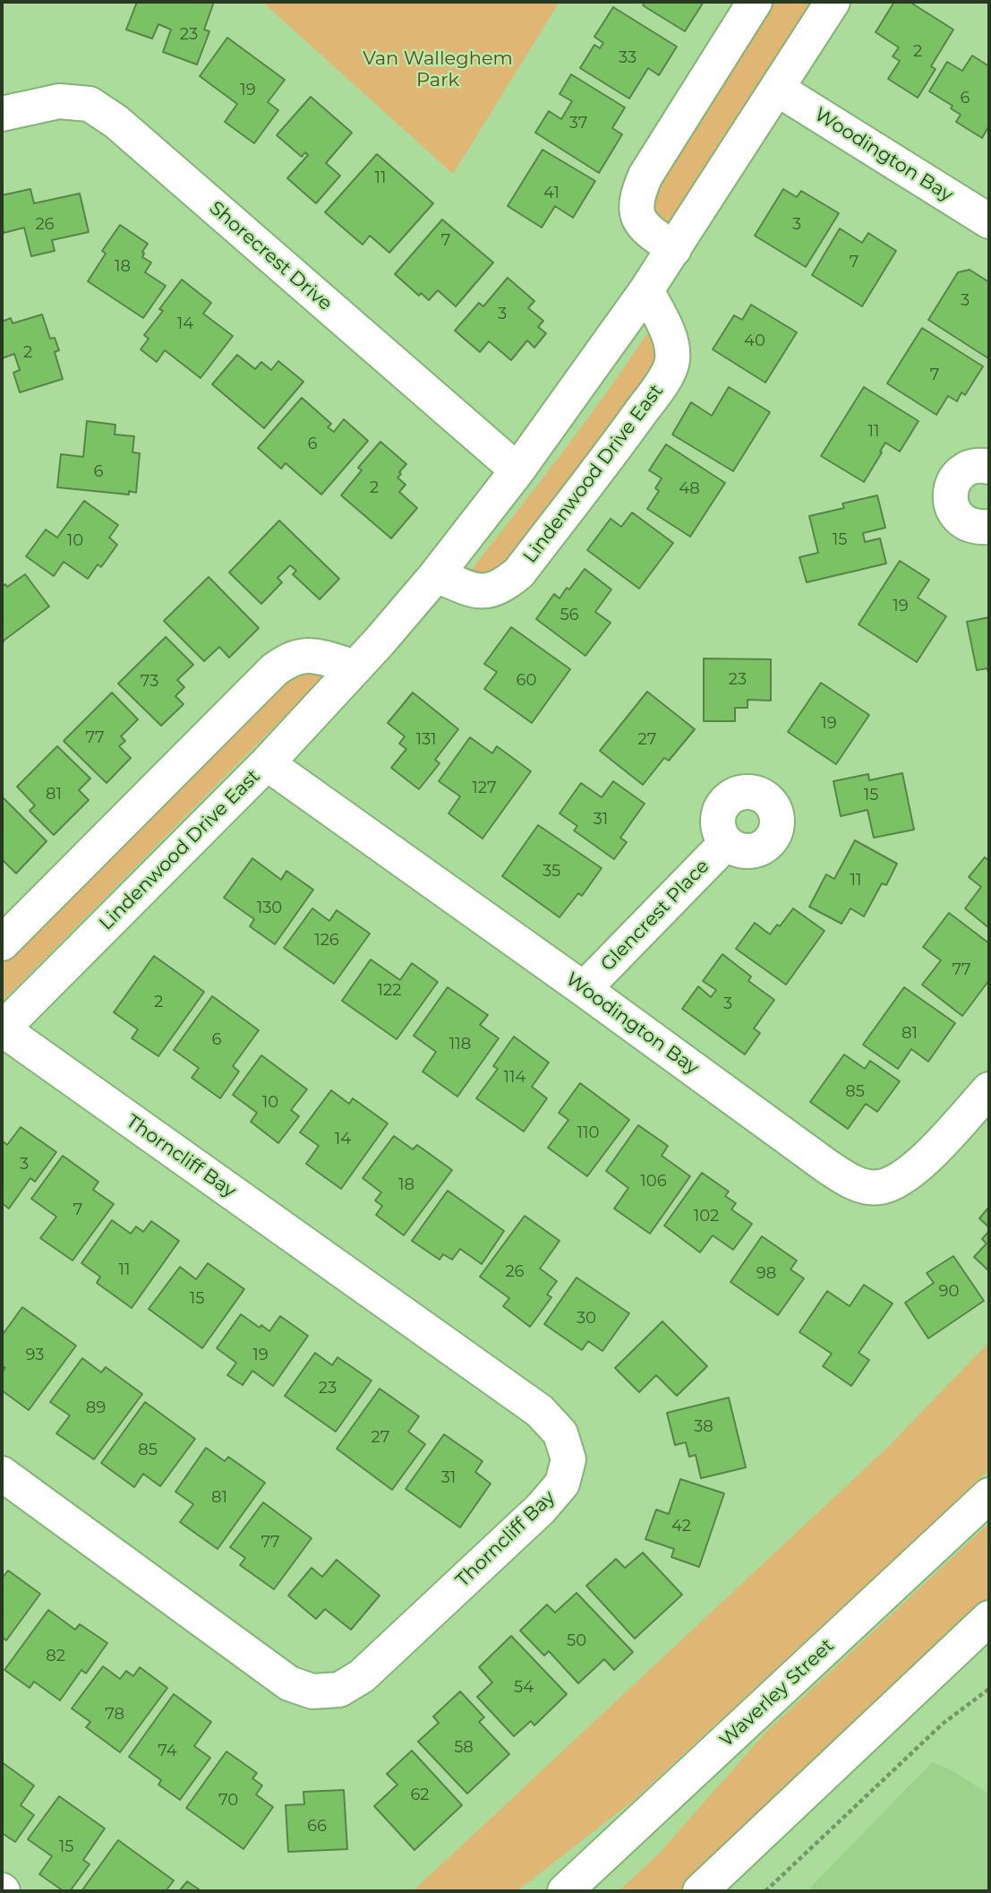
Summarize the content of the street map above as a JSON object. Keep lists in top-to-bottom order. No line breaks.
{"streets":{"street":["Woodington Bay","Shorecrest Drive","Lindenwood Drive East","Glencrest Place","Thorncliff Bay","Waverley Street"]},"crossings":[["Woodington Bay","Lindenwood Drive East"],["Woodington Bay","Glencrest Place"],["Shorecrest Drive","Lindenwood Drive East"],["Lindenwood Drive East","Thorncliff Bay"]],"parks":["Van Walleghem Park"],"house_numbers":["23","2","33","19","6","37","11","41","26","3","7","7","18","3","3","14","40","2","7","11","6","6","2","48","15","10","19","56","23","60","73","19","77","131","27","127","81","15","31","35","11","130","126","77","122","2","3","81","6","118","114","85","10","110","14","3","106","18","7","102","11","26","98","90","15","30","93","19","23","89","38","27","85","31","81","42","77","50","82","54","78","58","74","62","70","66","15"]}
